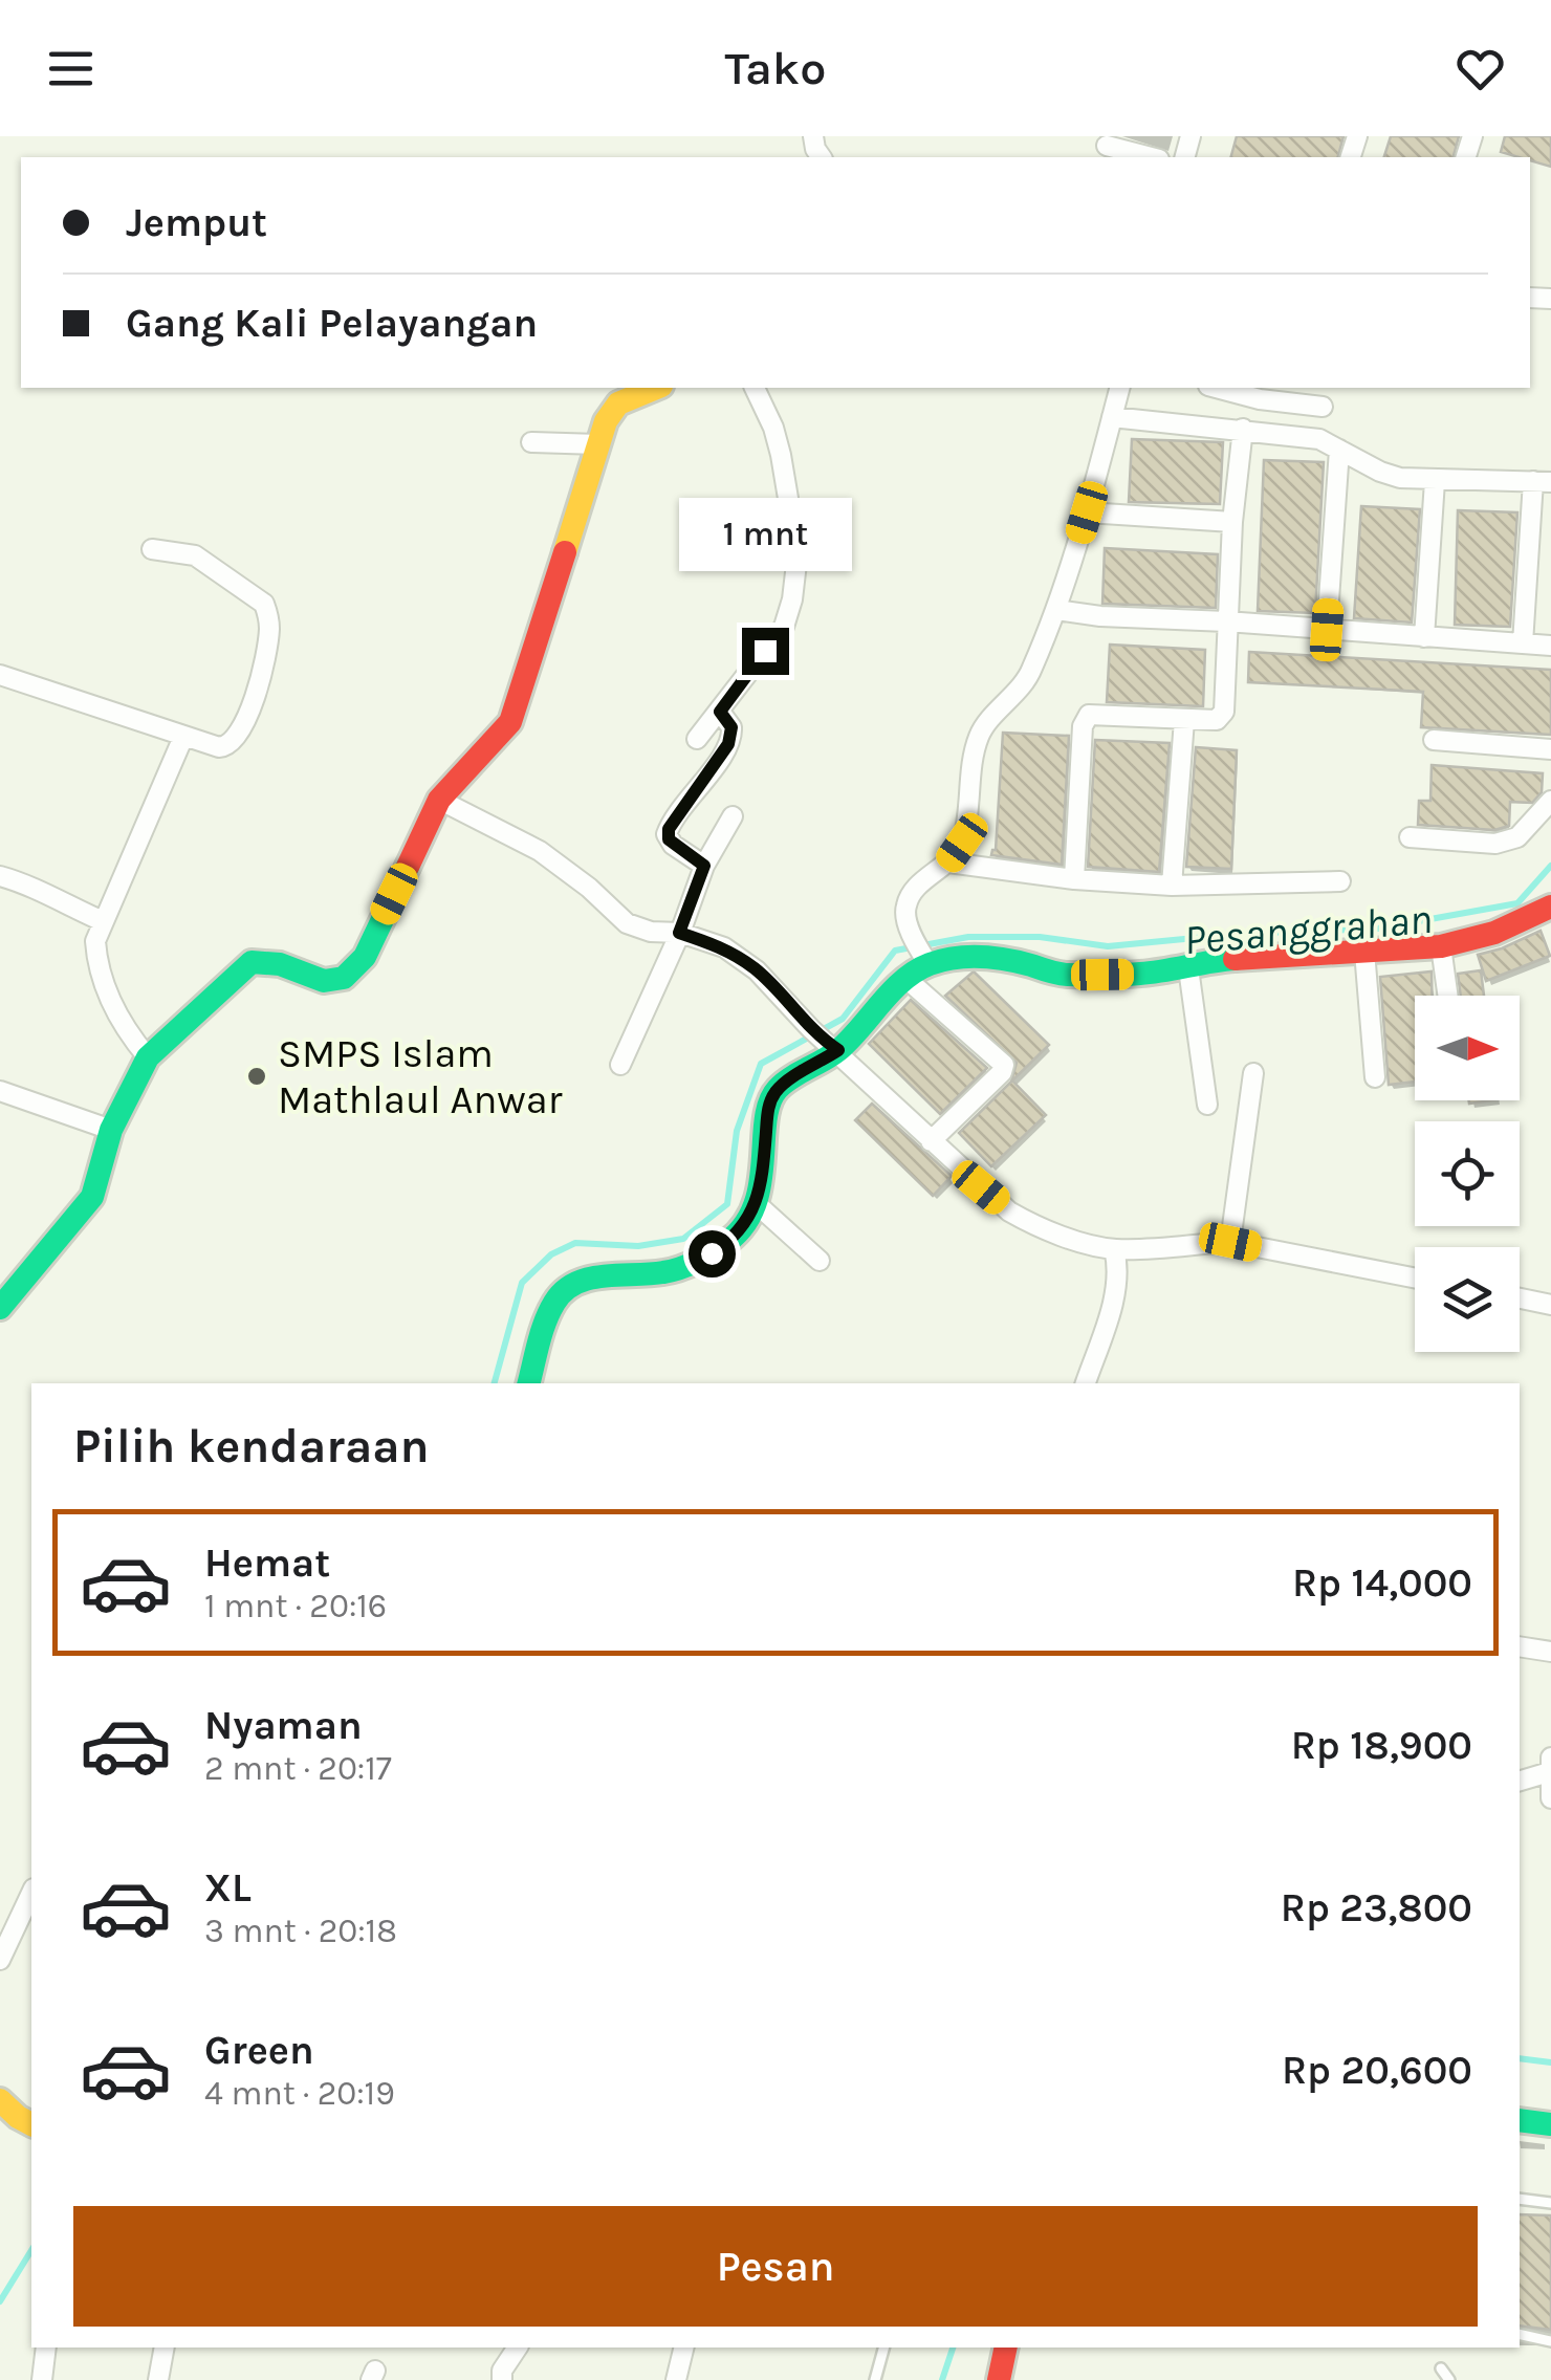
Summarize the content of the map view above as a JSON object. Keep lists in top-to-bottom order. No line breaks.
{"water":["Pesanggrahan"],"places":["SMPS Islam Mathlaul Anwar"],"north":"right","page":{"header":"Tako","banner":["Jemput","Gang Kali Pelayangan"],"bubble":"1 mnt","heading":"Pilih kendaraan","list":[{"name":"Hemat","note":"1 mnt · 20:16","value":"Rp 14,000"},{"name":"Nyaman","note":"2 mnt · 20:17","value":"Rp 18,900"},{"name":"XL","note":"3 mnt · 20:18","value":"Rp 23,800"},{"name":"Green","note":"4 mnt · 20:19","value":"Rp 20,600"}],"buttons":"Pesan"}}
